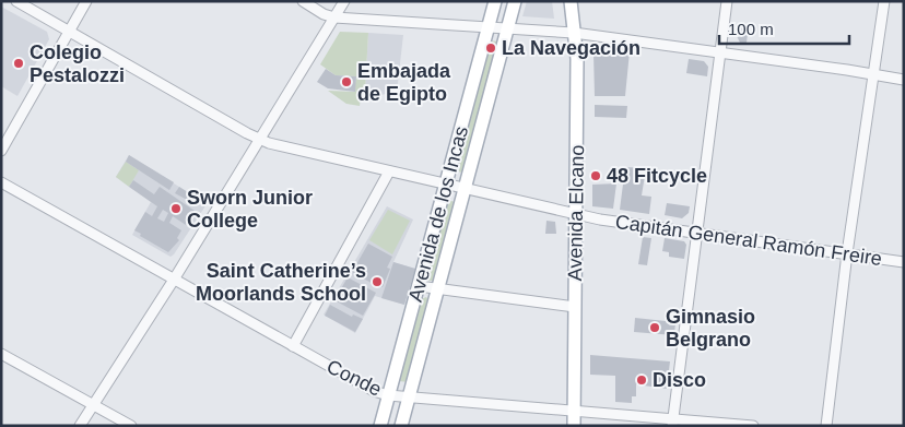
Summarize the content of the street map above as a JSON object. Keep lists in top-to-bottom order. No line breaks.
{"streets":{"main road":["Avenida Elcano","Avenida de los Incas"],"street":["Capitán General Ramón Freire","Conde"]},"crossings":[["Avenida Elcano","Capitán General Ramón Freire"],["Avenida Elcano","Conde"],["Avenida de los Incas","Capitán General Ramón Freire"],["Avenida de los Incas","Conde"]],"places":["La Navegación","Colegio Pestalozzi","Embajada de Egipto","48 Fitcycle","Sworn Junior College","Saint Catherine’s Moorlands School","Gimnasio Belgrano","Disco"],"scale_bar":"100 m"}
